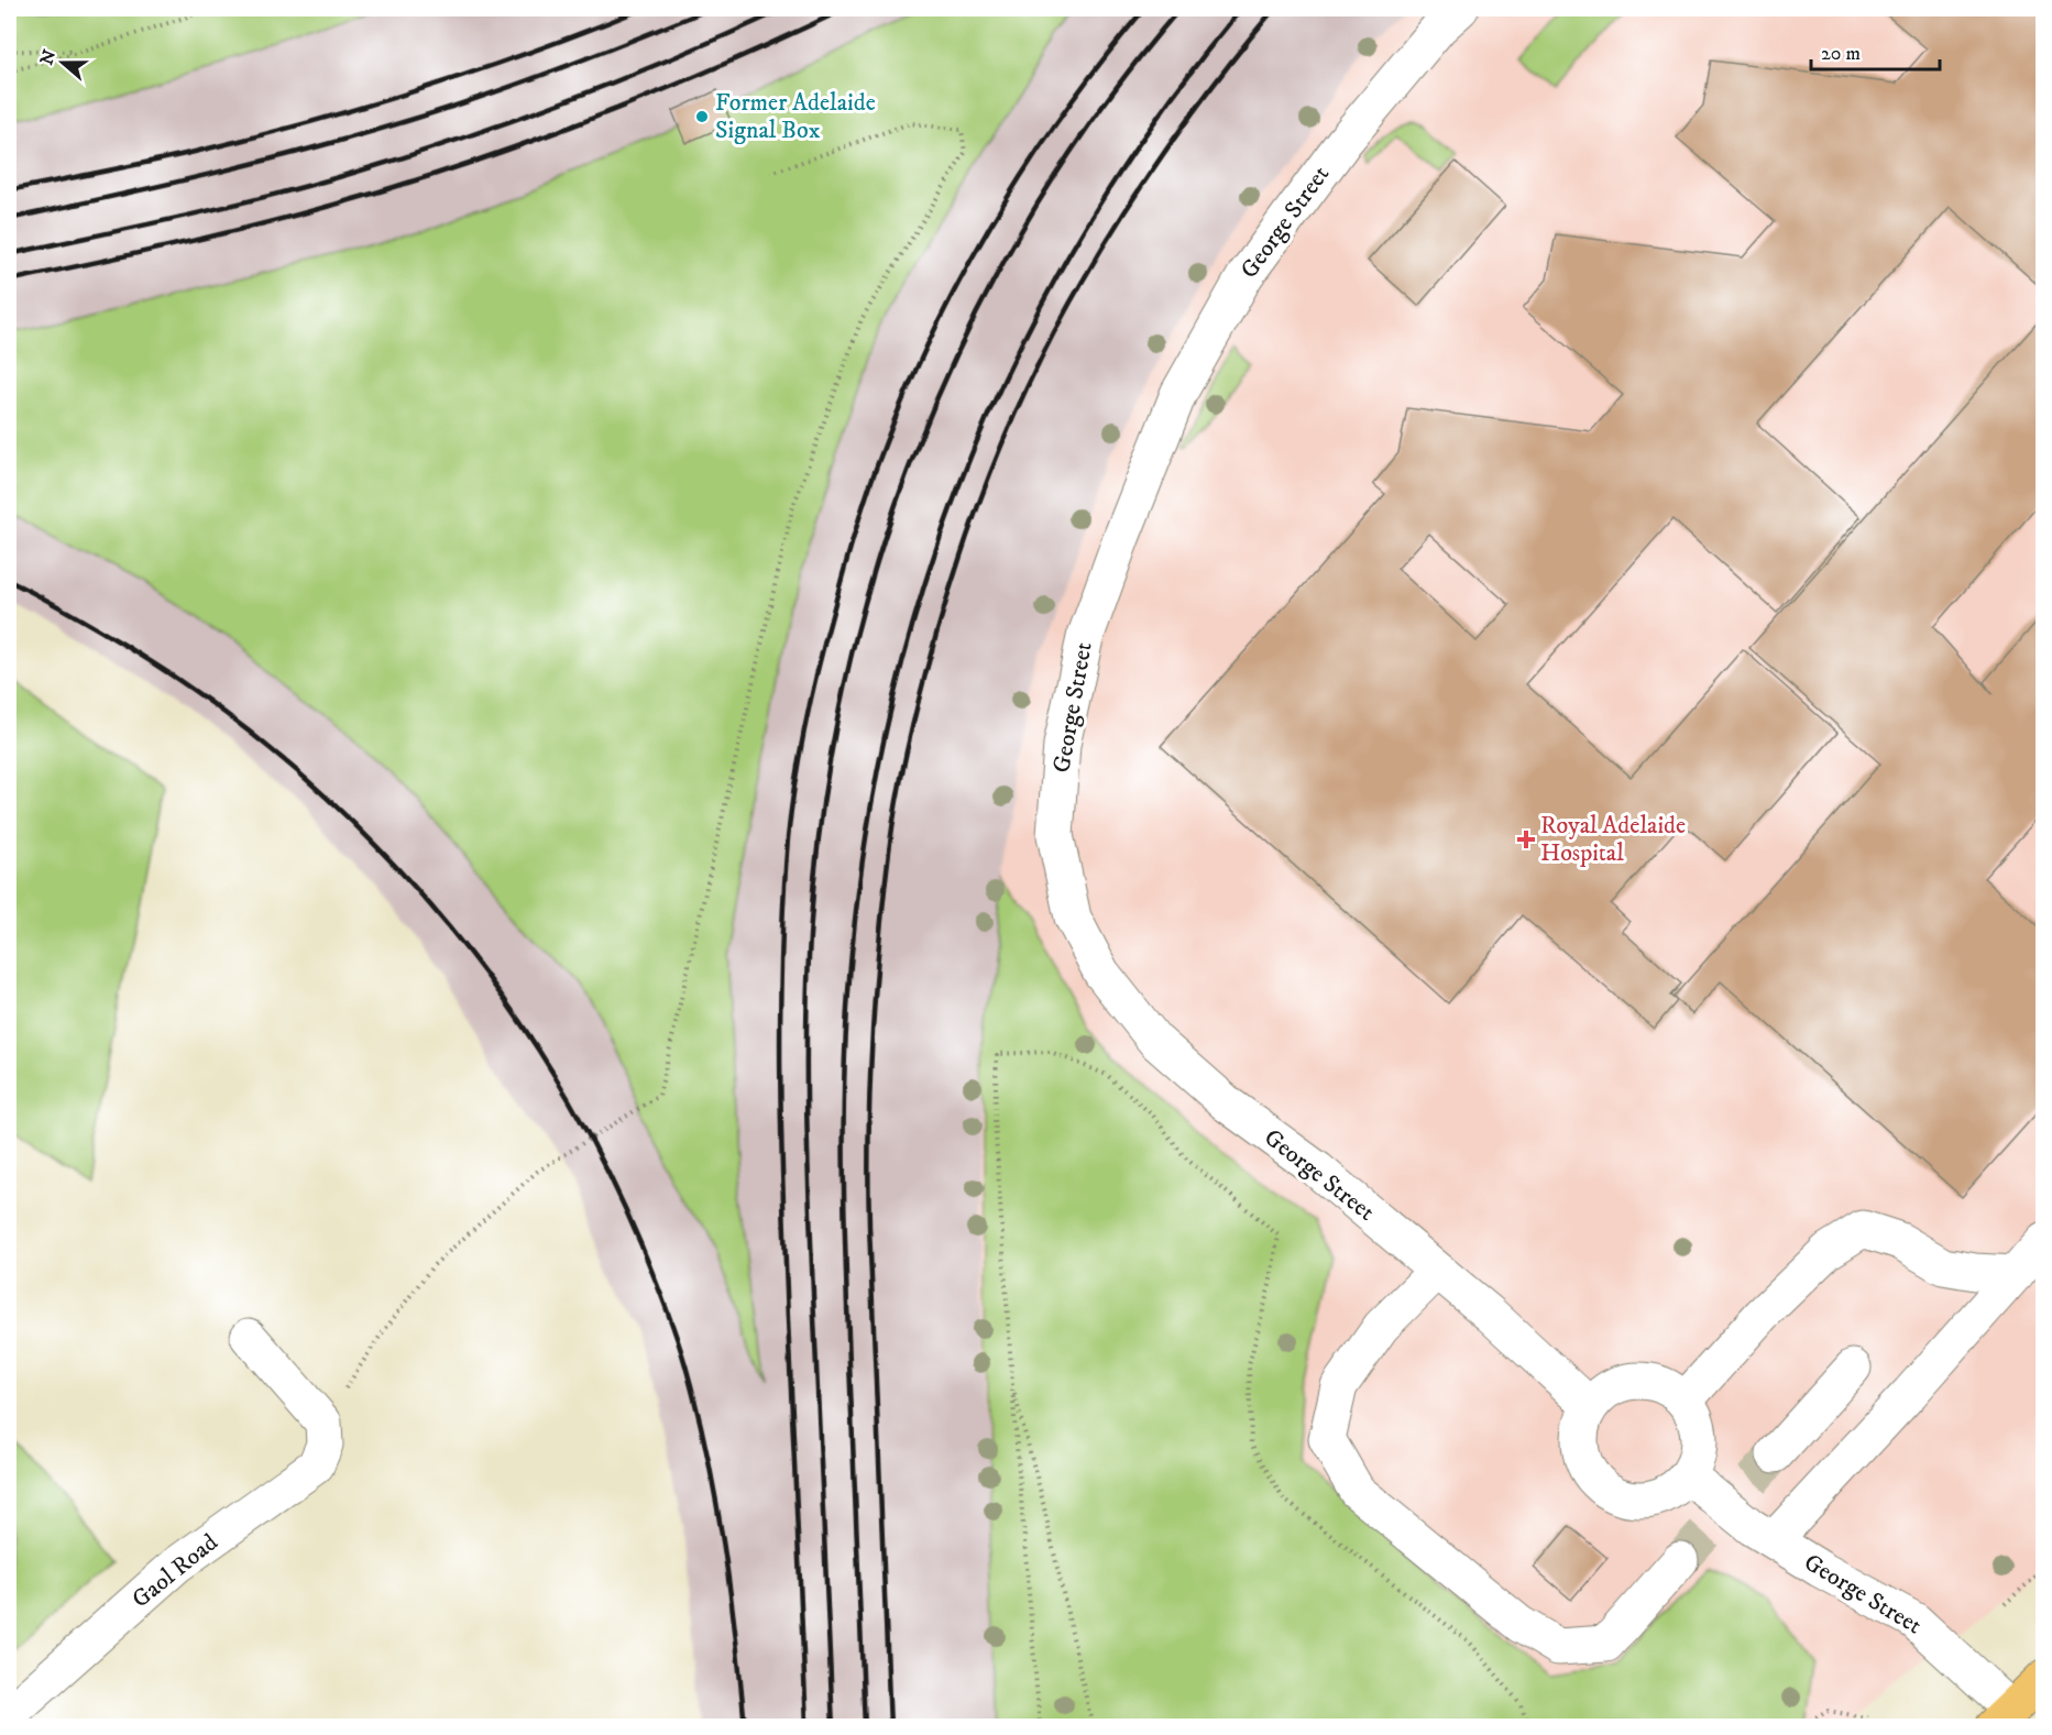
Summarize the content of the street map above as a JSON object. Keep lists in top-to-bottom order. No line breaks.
{"streets":{"street":["George Street","Gaol Road"]},"places":{"other":["Former Adelaide Signal Box"],"health":["Royal Adelaide Hospital"]},"scale_bar":"20 m","north":"left"}
